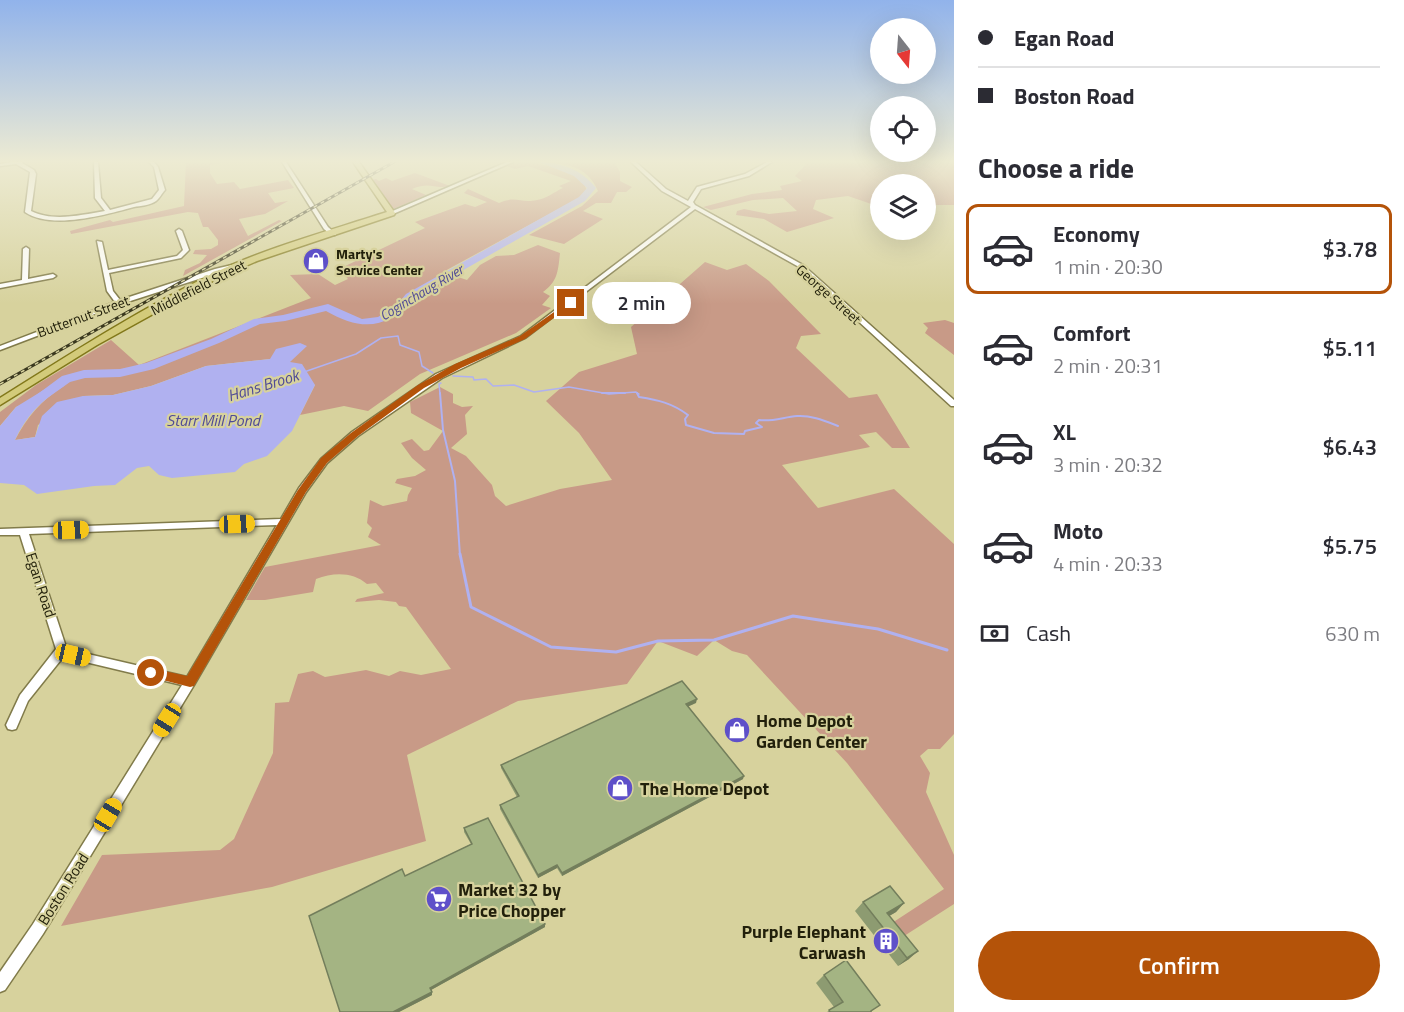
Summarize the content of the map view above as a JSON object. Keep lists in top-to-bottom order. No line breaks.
{"streets":{"main road":["Middlefield Street"],"street":["George Street","Butternut Street","Egan Road","Boston Road"]},"crossings":[["Middlefield Street","Butternut Street"]],"water":["Coginchaug River","Hans Brook","Starr Mill Pond"],"places":{"shop":["Marty's Service Center","Home Depot Garden Center","The Home Depot"],"supermarket":["Market 32 by Price Chopper"],"building":["Purple Elephant Carwash"]},"north":"bottom","page":{"banner":["Egan Road","Boston Road"],"heading":"Choose a ride","list":[{"name":"Economy","note":"1 min · 20:30","value":"$3.78"},{"name":"Comfort","note":"2 min · 20:31","value":"$5.11"},{"name":"XL","note":"3 min · 20:32","value":"$6.43"},{"name":"Moto","note":"4 min · 20:33","value":"$5.75"}],"bubble":"2 min","pay":["Cash","630 m"],"buttons":"Confirm"}}
